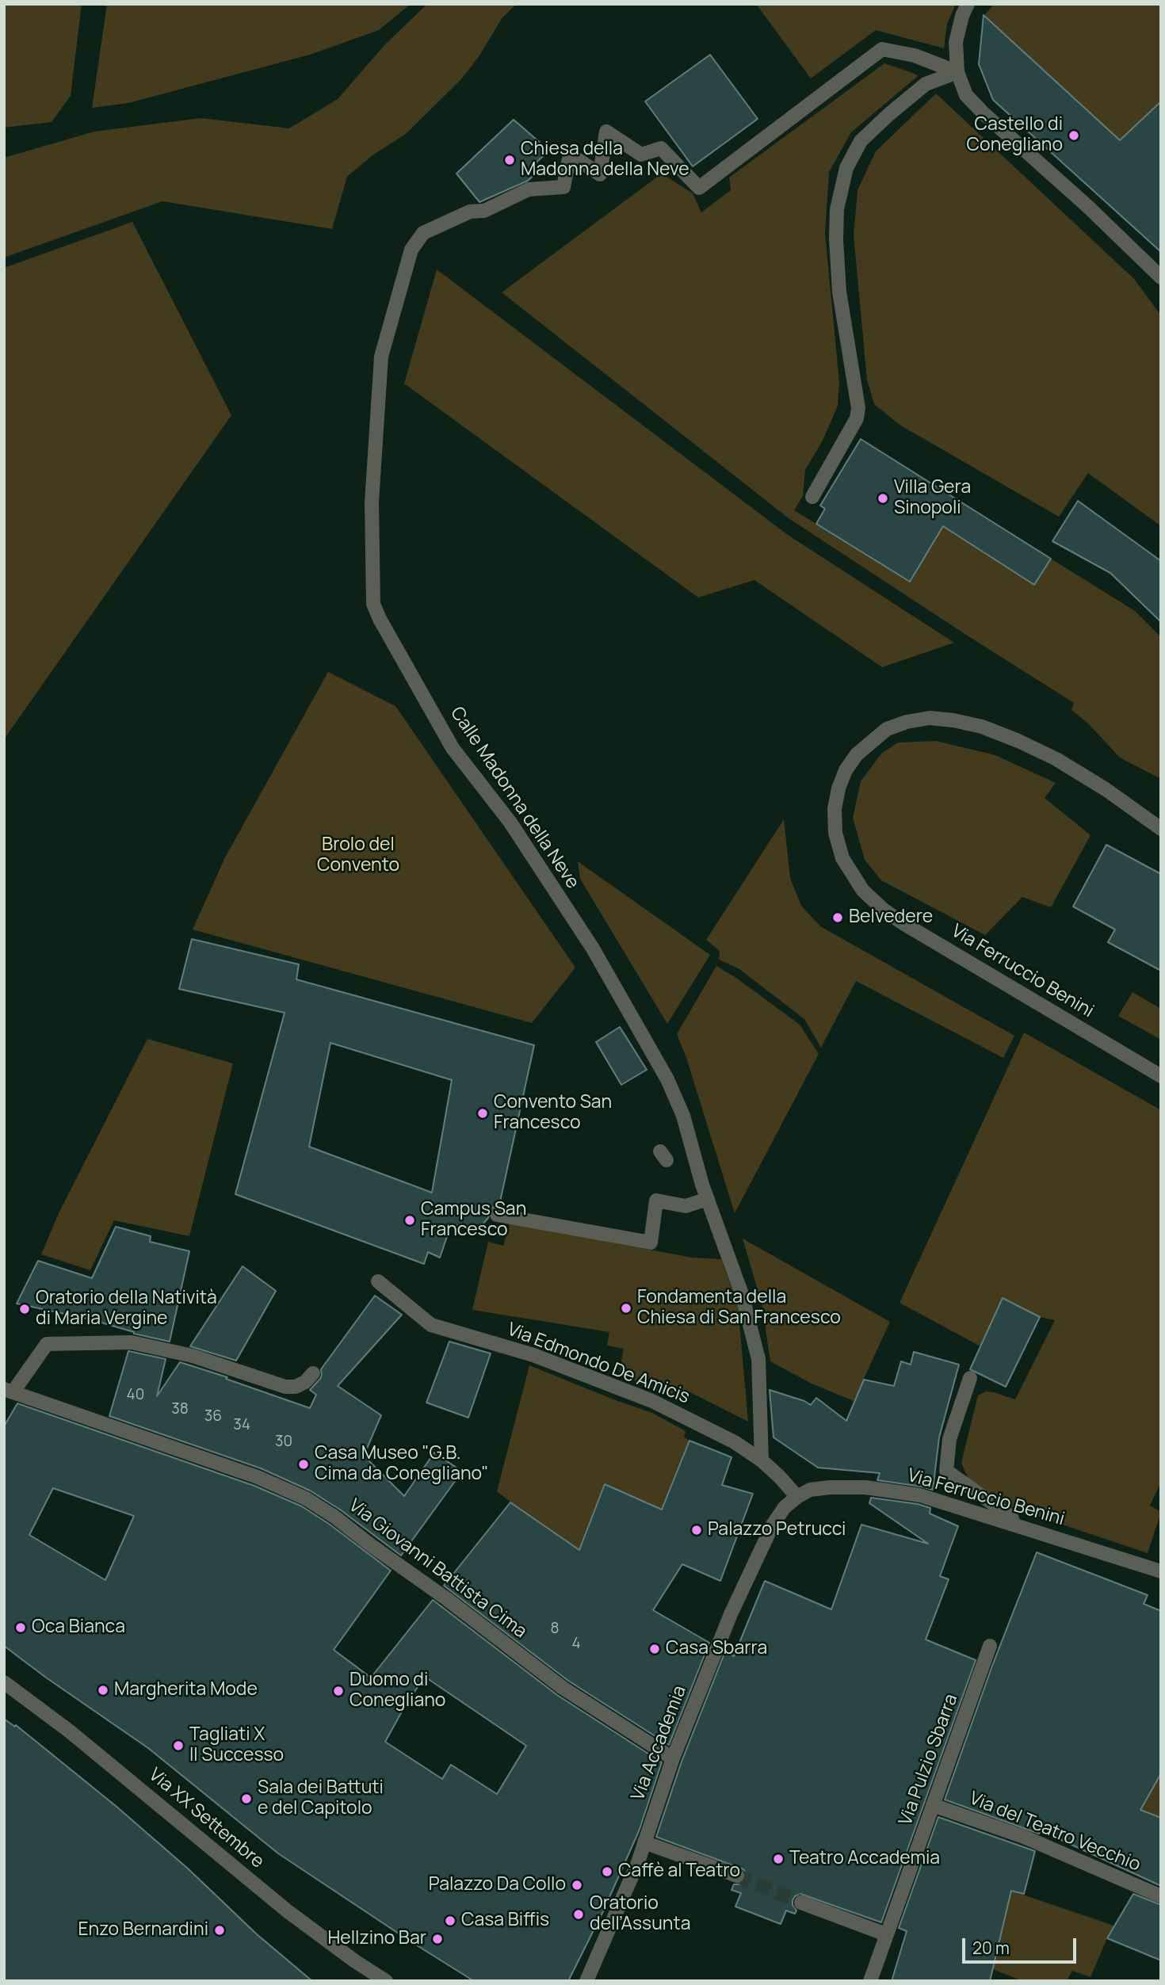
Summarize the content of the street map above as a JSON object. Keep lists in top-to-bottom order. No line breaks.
{"streets":{"street":["Calle Madonna della Neve","Via Ferruccio Benini","Via Edmondo De Amicis","Via Giovanni Battista Cima","Via Accademia","Via Pulzio Sbarra","Via XX Settembre","Via del Teatro Vecchio"]},"crossings":[["Calle Madonna della Neve","Via Edmondo De Amicis"],["Via Ferruccio Benini","Via Edmondo De Amicis"],["Via Ferruccio Benini","Via Accademia"],["Via Edmondo De Amicis","Via Accademia"],["Via Giovanni Battista Cima","Via Accademia"],["Via Pulzio Sbarra","Via del Teatro Vecchio"]],"parks":["Brolo del Convento"],"places":["Castello di Conegliano","Chiesa della Madonna della Neve","Villa Gera Sinopoli","Belvedere","Convento San Francesco","Campus San Francesco","Fondamenta della Chiesa di San Francesco","Oratorio della Natività di Maria Vergine","Casa Museo \"G.B. Cima da Conegliano\"","Palazzo Petrucci","Oca Bianca","Casa Sbarra","Margherita Mode","Duomo di Conegliano","Tagliati X Il Successo","Sala dei Battuti e del Capitolo","Teatro Accademia","Caffè al Teatro","Palazzo Da Collo","Oratorio dell’Assunta","Casa Biffis","Enzo Bernardini","Hellzino Bar"],"house_numbers":["40","38","36","34","30","8","4"],"scale_bar":"20 m"}
